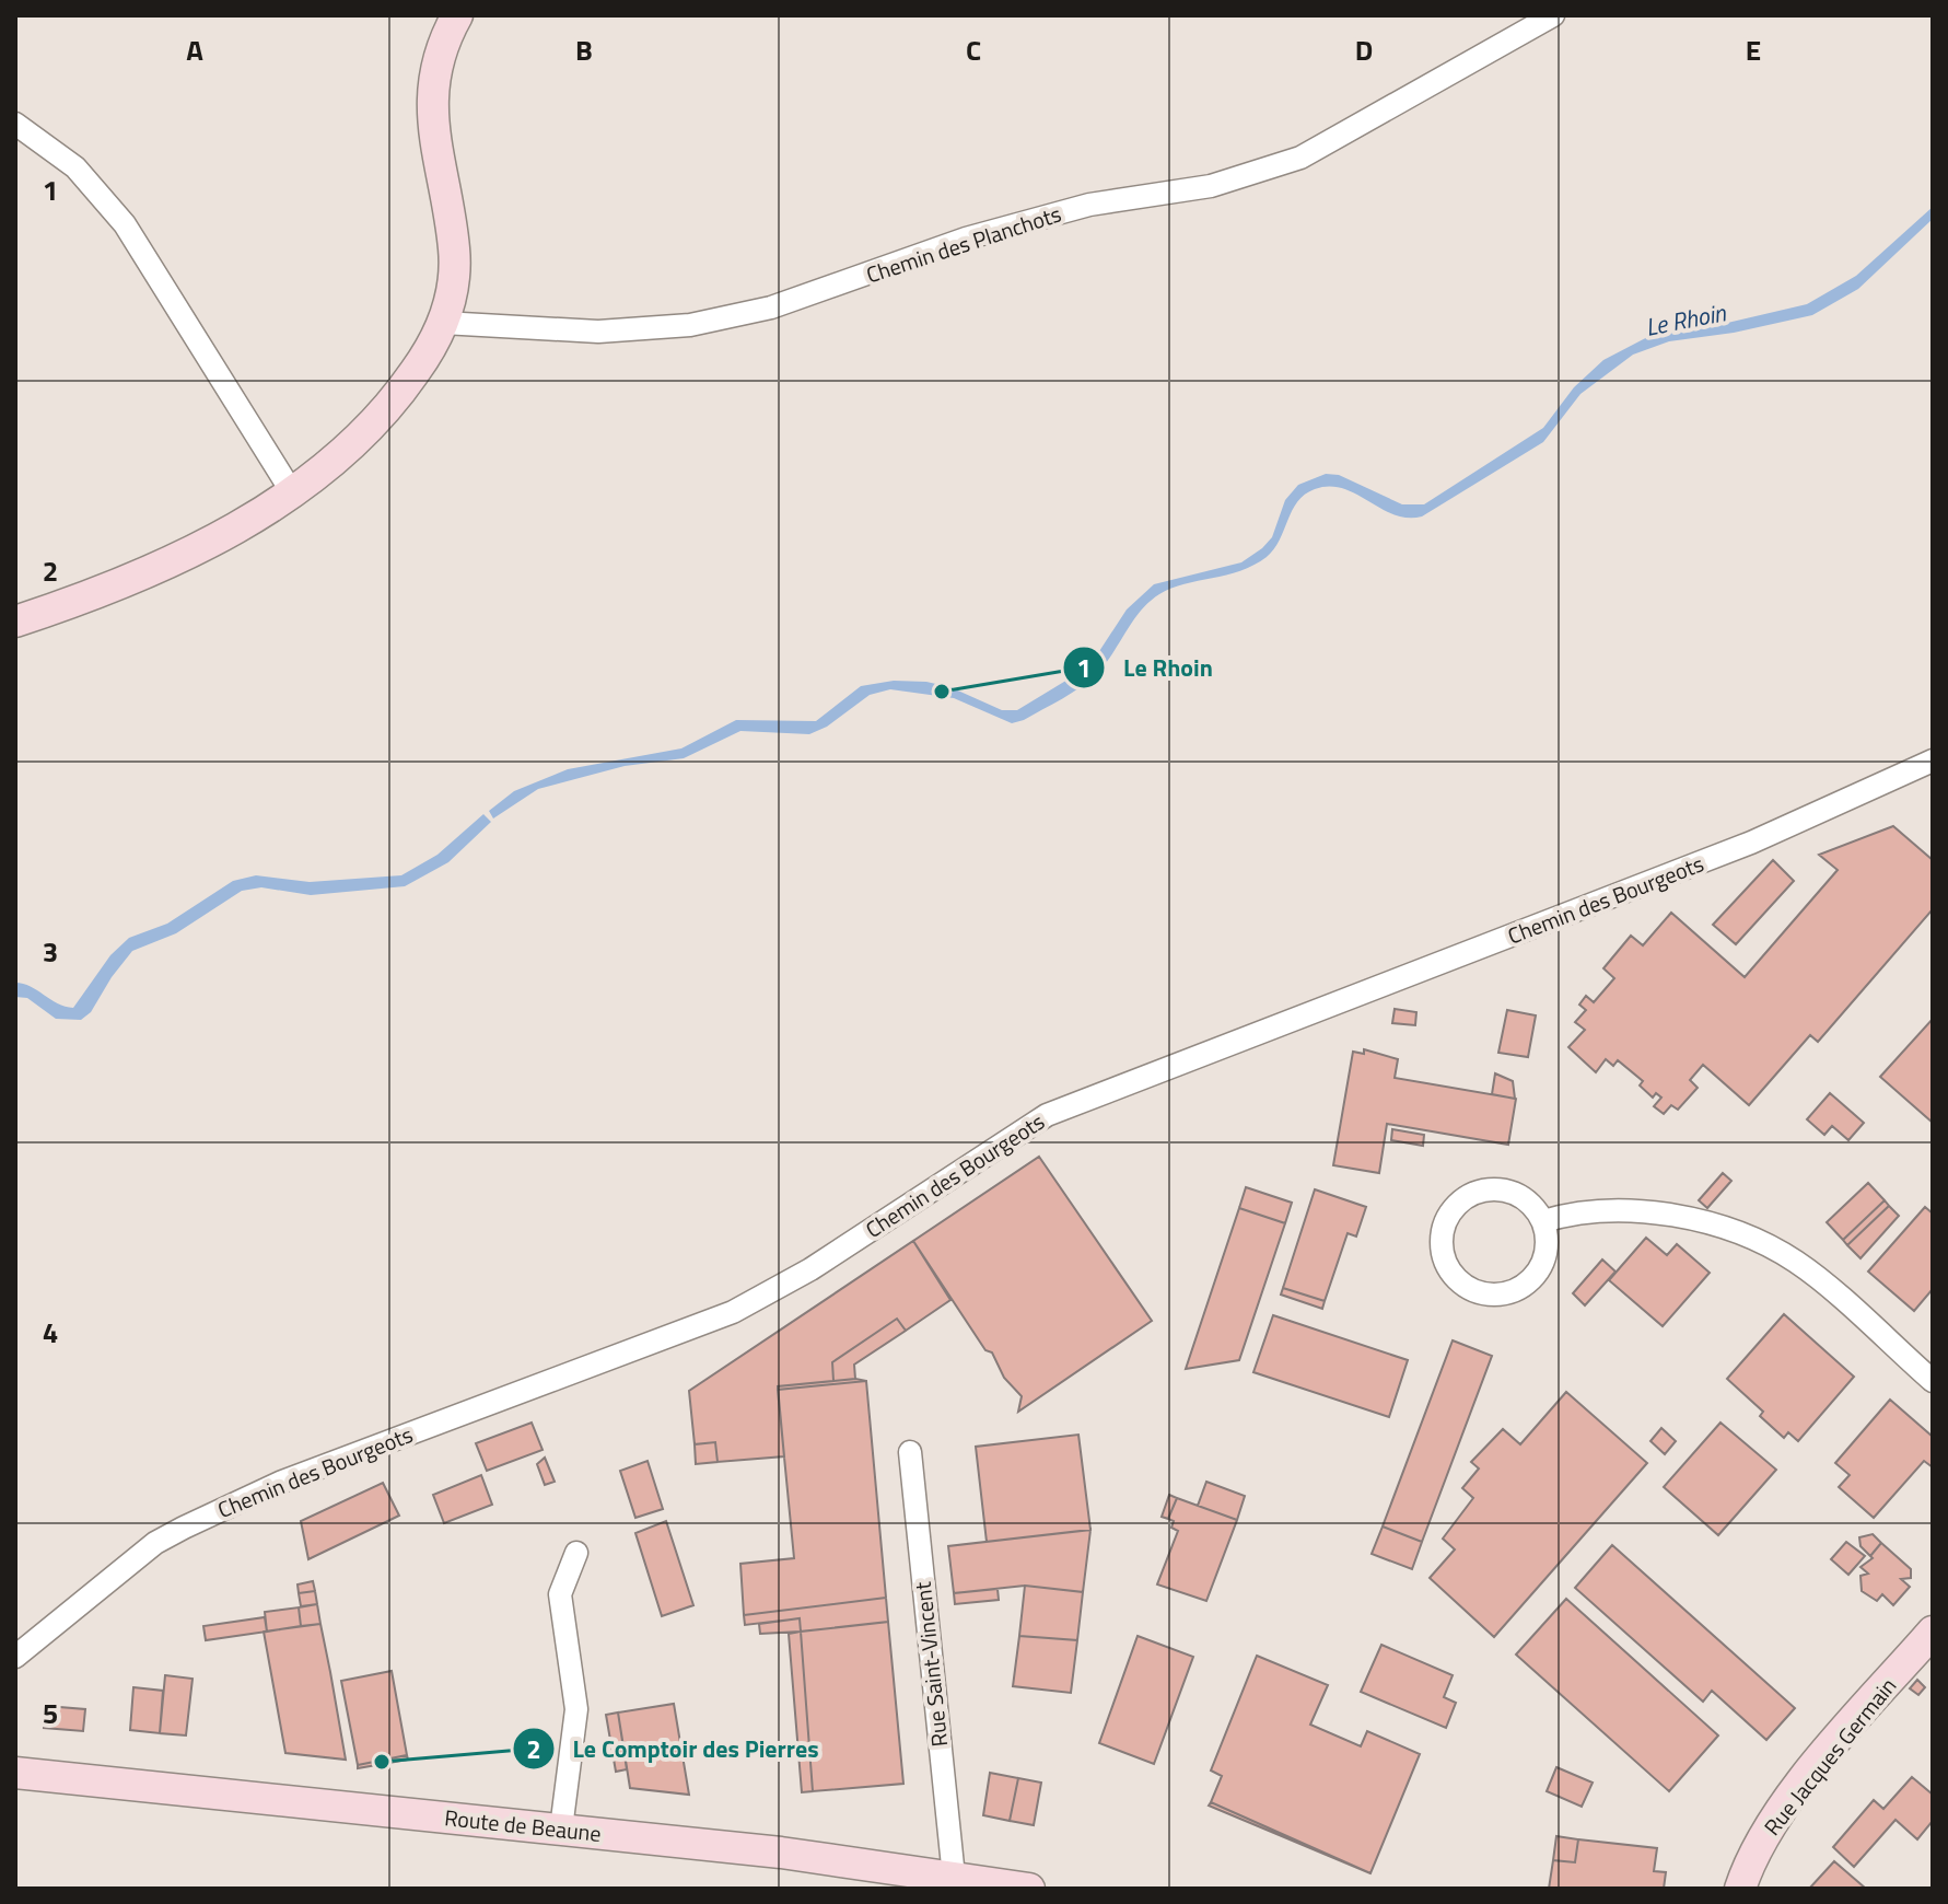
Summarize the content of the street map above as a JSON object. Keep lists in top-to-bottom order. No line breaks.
{"streets":{"main road":["Rue Jacques Germain","Route de Beaune"],"street":["Chemin des Planchots","Chemin des Bourgeots","Rue Saint-Vincent"]},"crossings":[["Rue Saint-Vincent","Route de Beaune"]],"water":["Le Rhoin"],"places":["Le Rhoin","Le Comptoir des Pierres"],"grid":{"columns":["A","B","C","D","E"],"rows":["1","2","3","4","5"]}}
